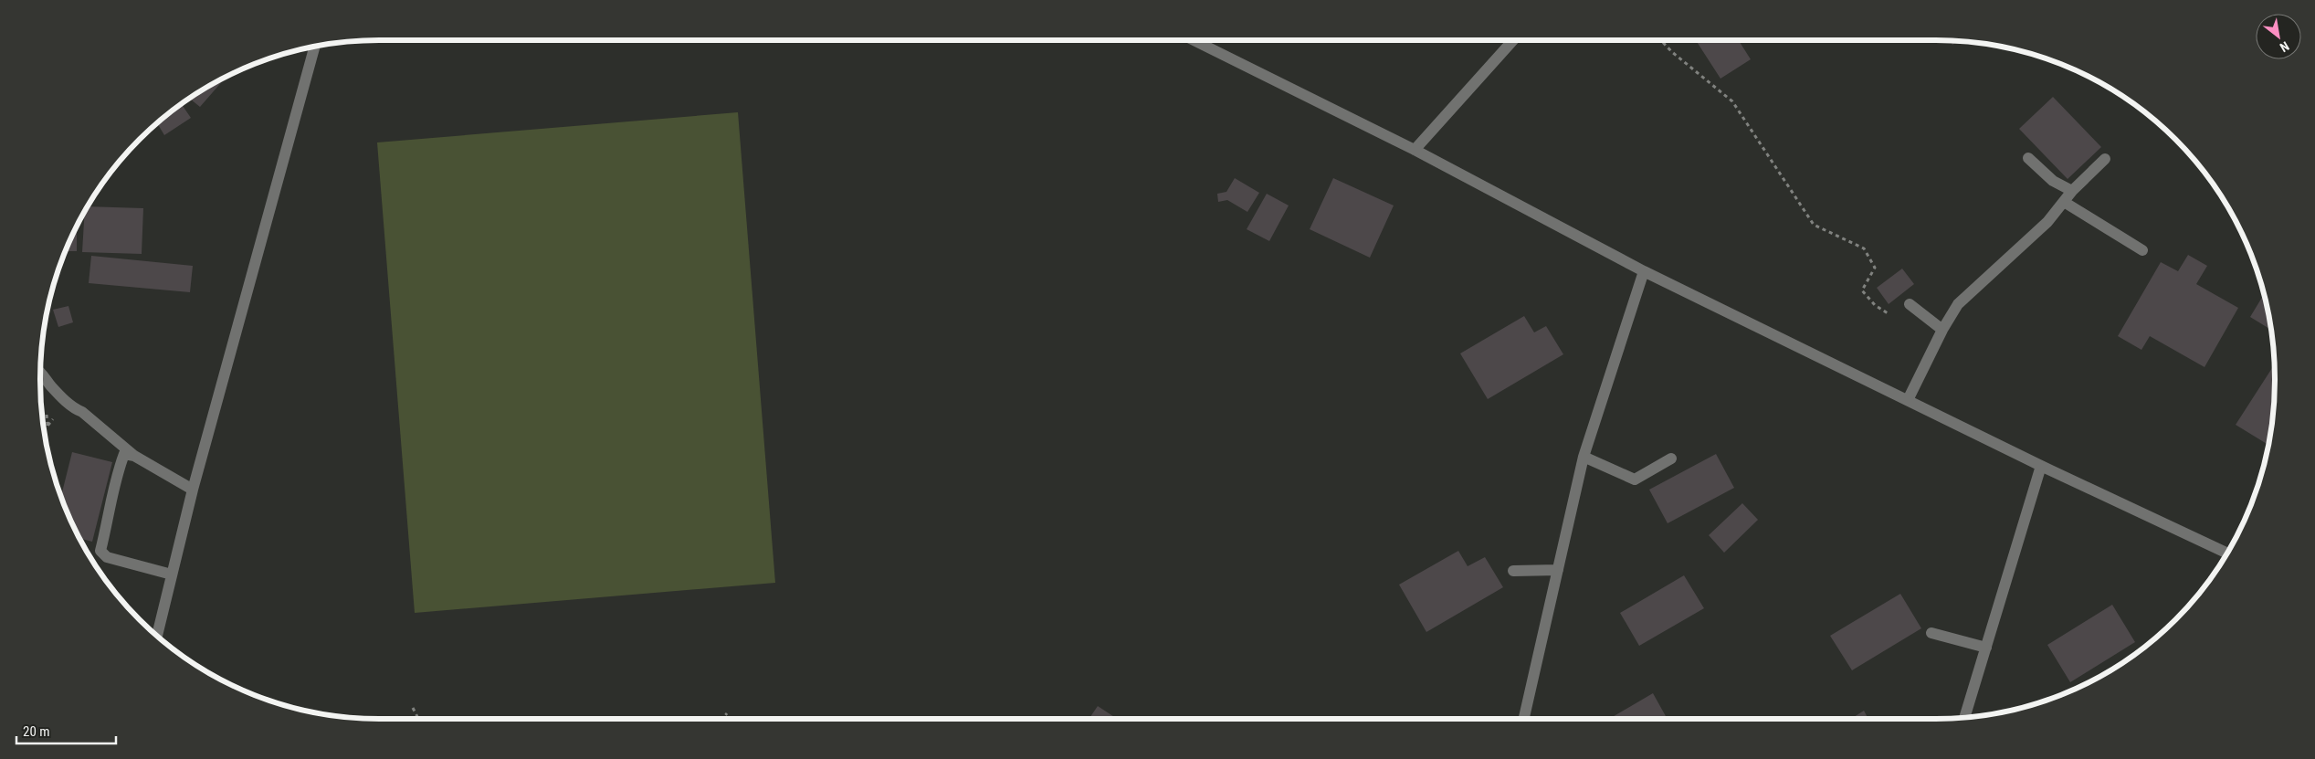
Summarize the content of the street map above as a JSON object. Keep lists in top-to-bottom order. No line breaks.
{"scale_bar":"20 m","north":"bottom right"}
